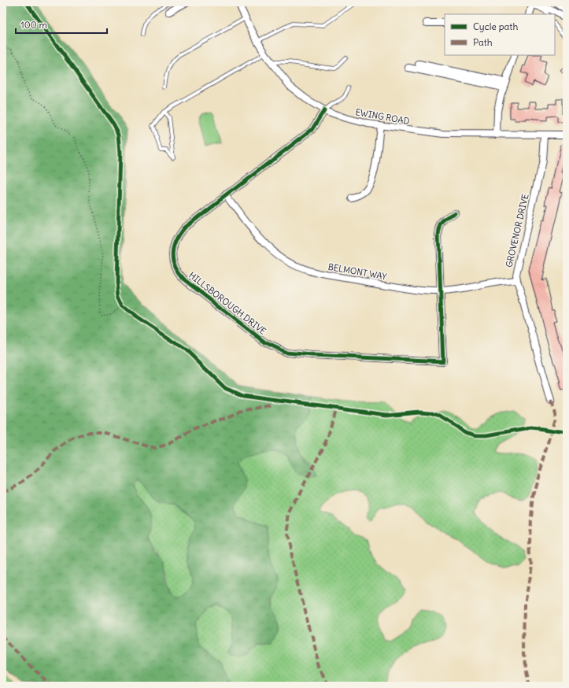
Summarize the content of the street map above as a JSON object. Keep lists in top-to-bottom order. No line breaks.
{"streets":{"street":["EWING ROAD","GROVENOR DRIVE","BELMONT WAY","HILLSBOROUGH DRIVE"]},"crossings":[["EWING ROAD","GROVENOR DRIVE"],["EWING ROAD","HILLSBOROUGH DRIVE"],["GROVENOR DRIVE","BELMONT WAY"],["BELMONT WAY","HILLSBOROUGH DRIVE"]],"legend":["Cycle path","Path"],"scale_bar":"100 m"}
